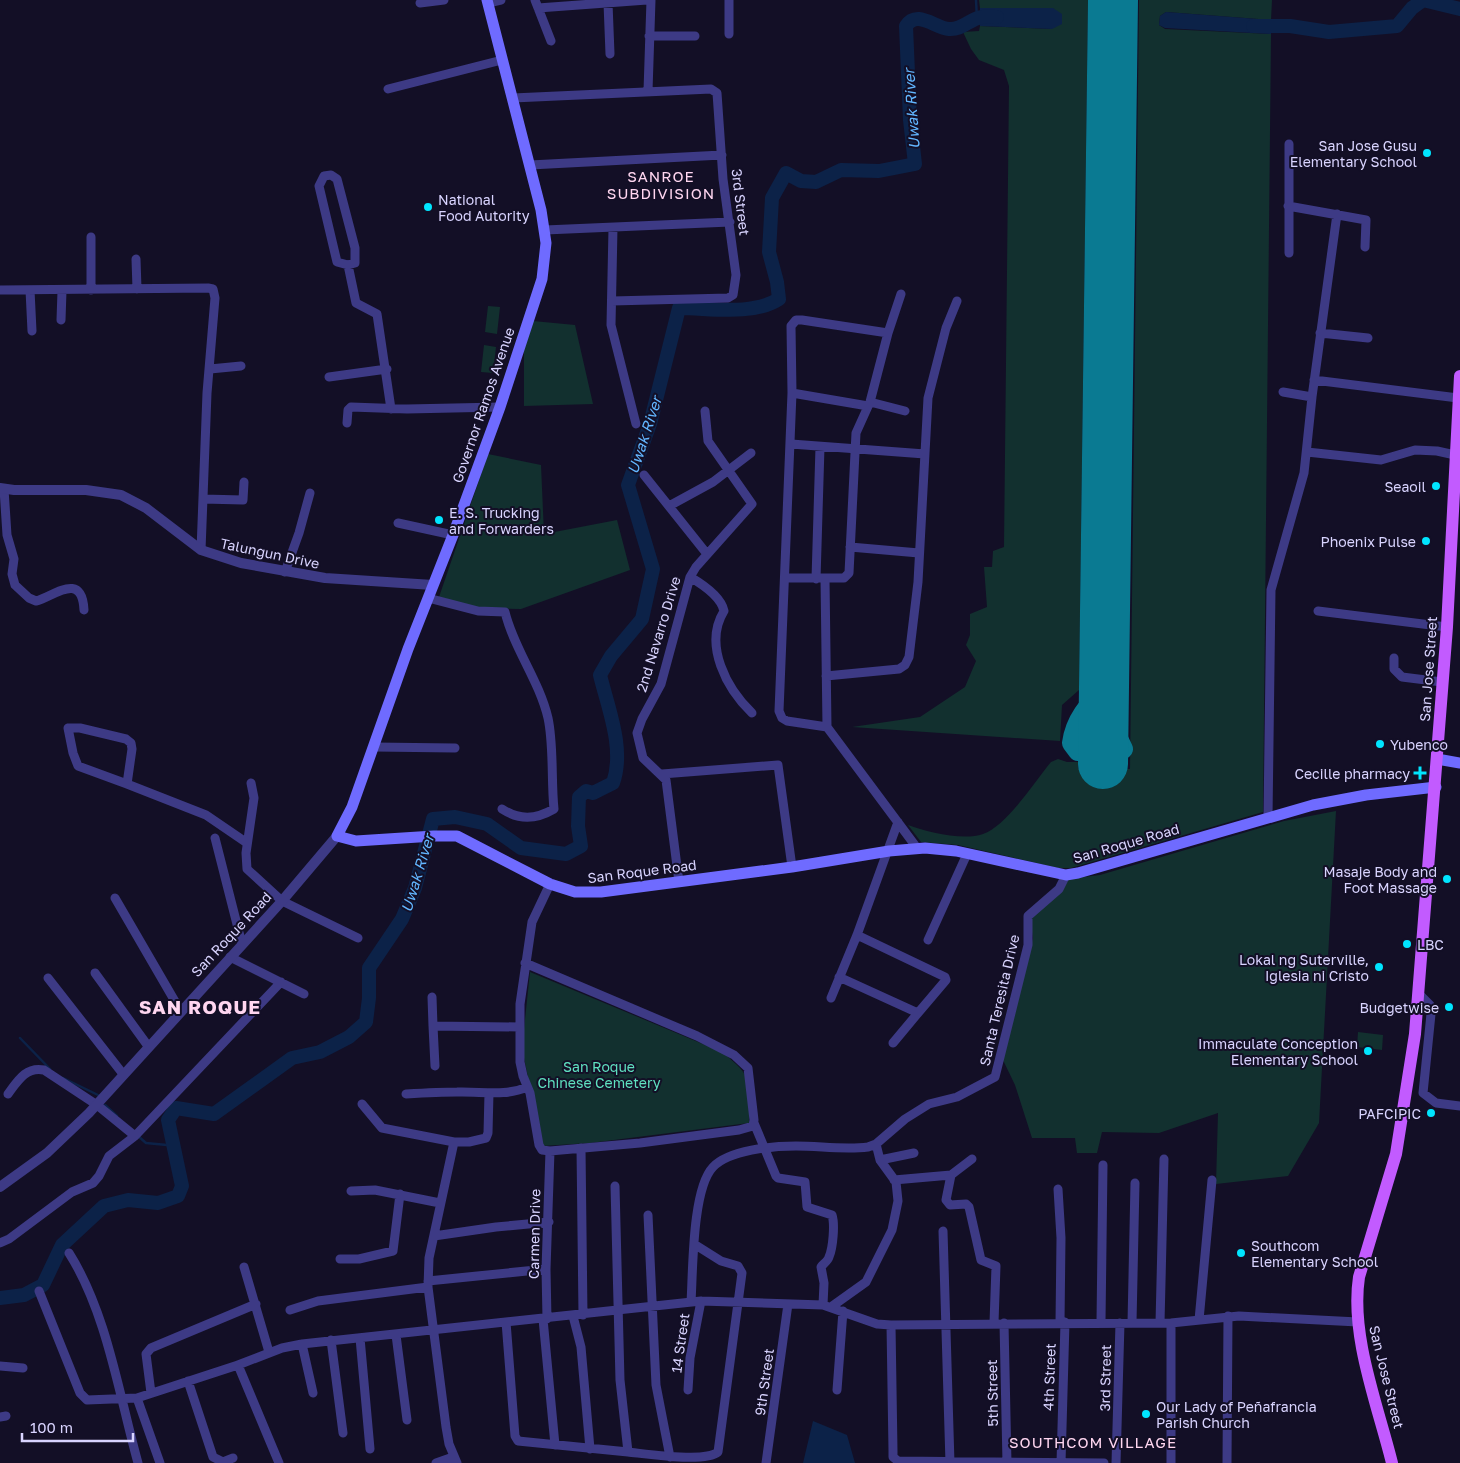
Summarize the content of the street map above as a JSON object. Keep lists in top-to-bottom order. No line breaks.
{"streets":{"main road":["Governor Ramos Avenue","San Jose Street","San Roque Road"],"street":["3rd Street","Talungun Drive","2nd Navarro Drive","Santa Teresita Drive","Carmen Drive","14 Street","4th Street","9th Street","5th Street"]},"crossings":[["Governor Ramos Avenue","Talungun Drive"],["Governor Ramos Avenue","San Roque Road"],["San Jose Street","San Roque Road"],["San Roque Road","Santa Teresita Drive"]],"districts":["SANROE SUBDIVISION","SAN ROQUE","SOUTHCOM VILLAGE"],"water":["Uwak River"],"parks":["San Roque Chinese Cemetery"],"places":{"other":["San Jose Gusu Elementary School","National Food Autority","Seaoil","E. S. Trucking and Forwarders","Phoenix Pulse","Yubenco","Masaje Body and Foot Massage","LBC","Lokal ng Suterville, Iglesia ni Cristo","Budgetwise","Immaculate Conception Elementary School","PAFCIPIC","Southcom Elementary School","Our Lady of Peñafrancia Parish Church"],"health":["Cecille pharmacy"]},"scale_bar":"100 m"}
